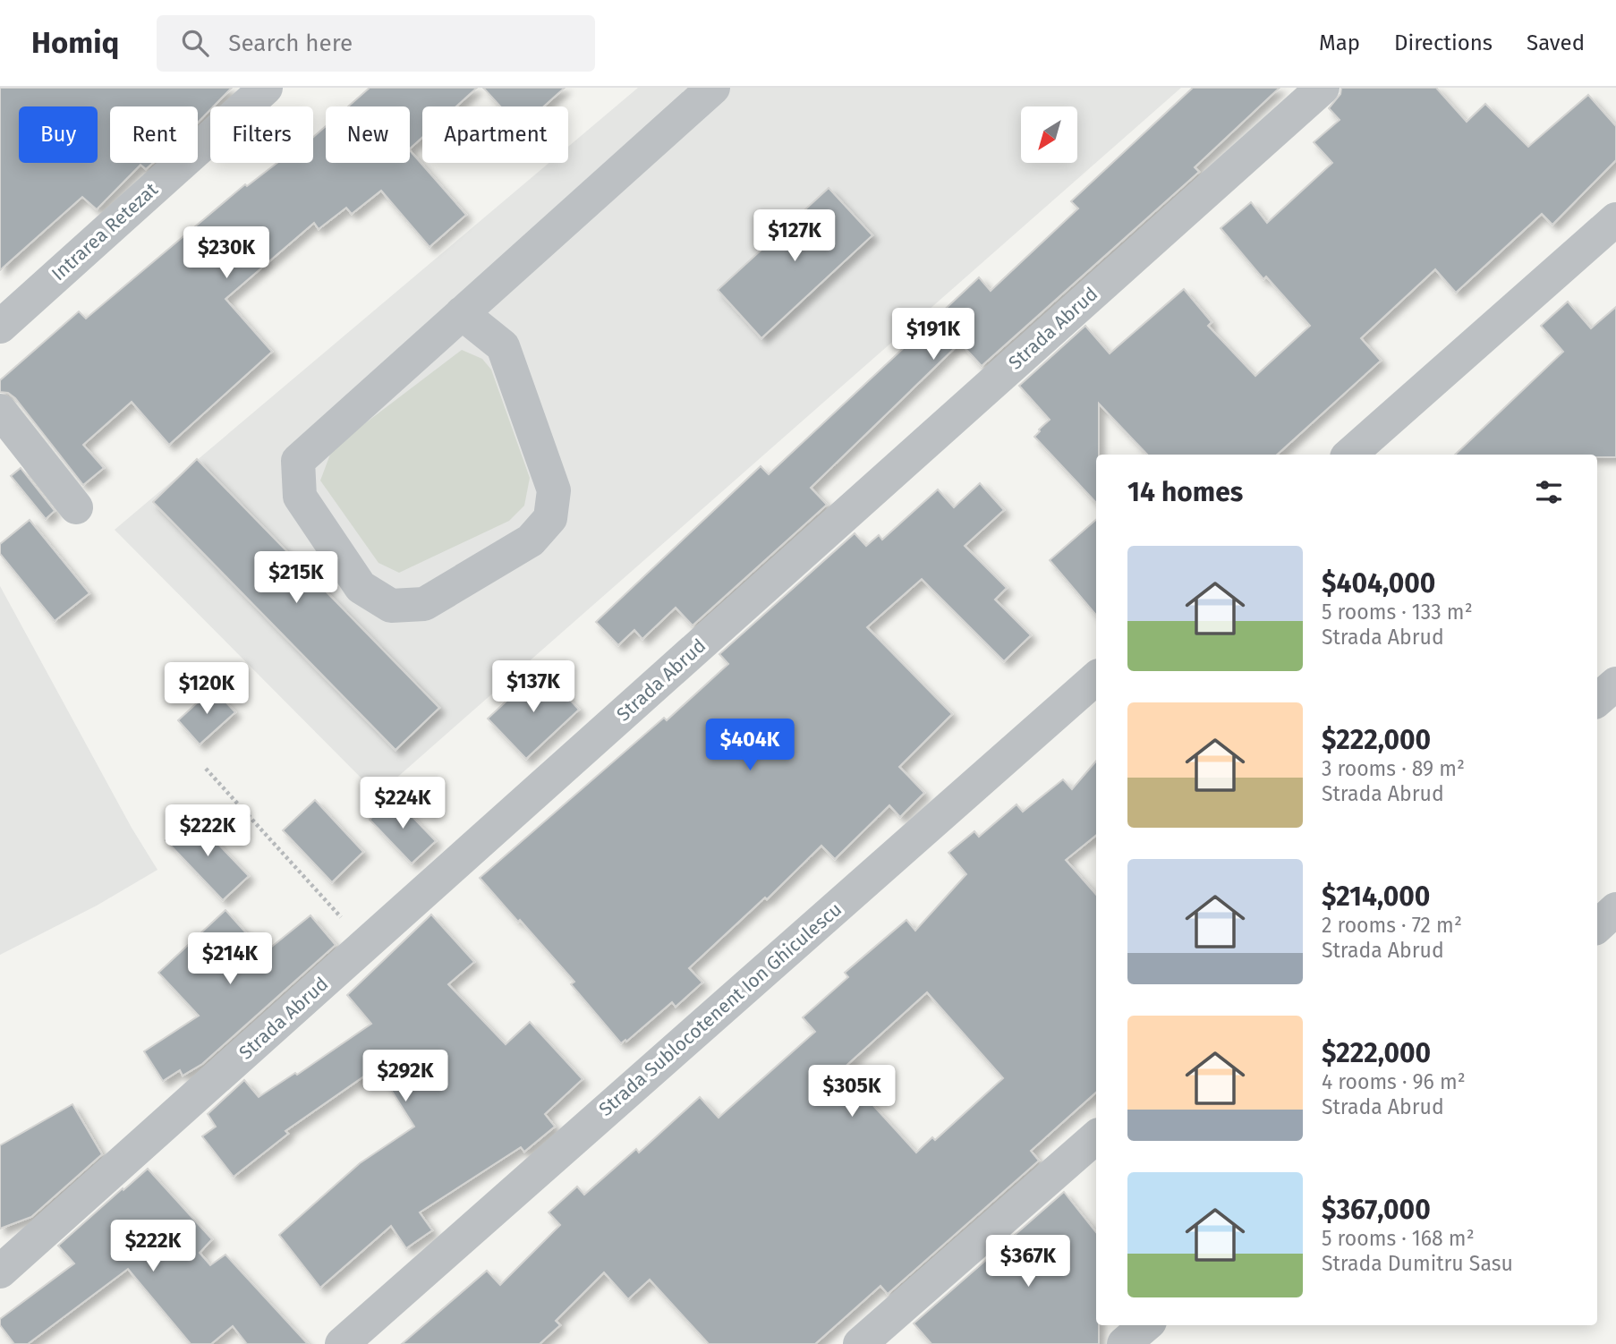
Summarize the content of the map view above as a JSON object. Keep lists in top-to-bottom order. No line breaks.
{"streets":{"street":["Intrarea Retezat","Strada Abrud","Strada Sublocotenent Ion Ghiculescu"]},"north":"bottom left","page":{"header":"Homiq","search":"Search here","nav":["Map","Directions","Saved"],"chip":["Buy","Rent","Filters","New","Apartment"],"price":["$127K","$230K","$191K","$215K","$137K","$120K","$404K","$224K","$222K","$214K","$292K","$305K","$222K","$367K"],"heading":"14 homes","list":[{"name":"$404,000","note":"5 rooms · 133 m² · Strada Abrud"},{"name":"$222,000","note":"3 rooms · 89 m² · Strada Abrud"},{"name":"$214,000","note":"2 rooms · 72 m² · Strada Abrud"},{"name":"$222,000","note":"4 rooms · 96 m² · Strada Abrud"},{"name":"$367,000","note":"5 rooms · 168 m² · Strada Dumitru Sasu"}]}}
